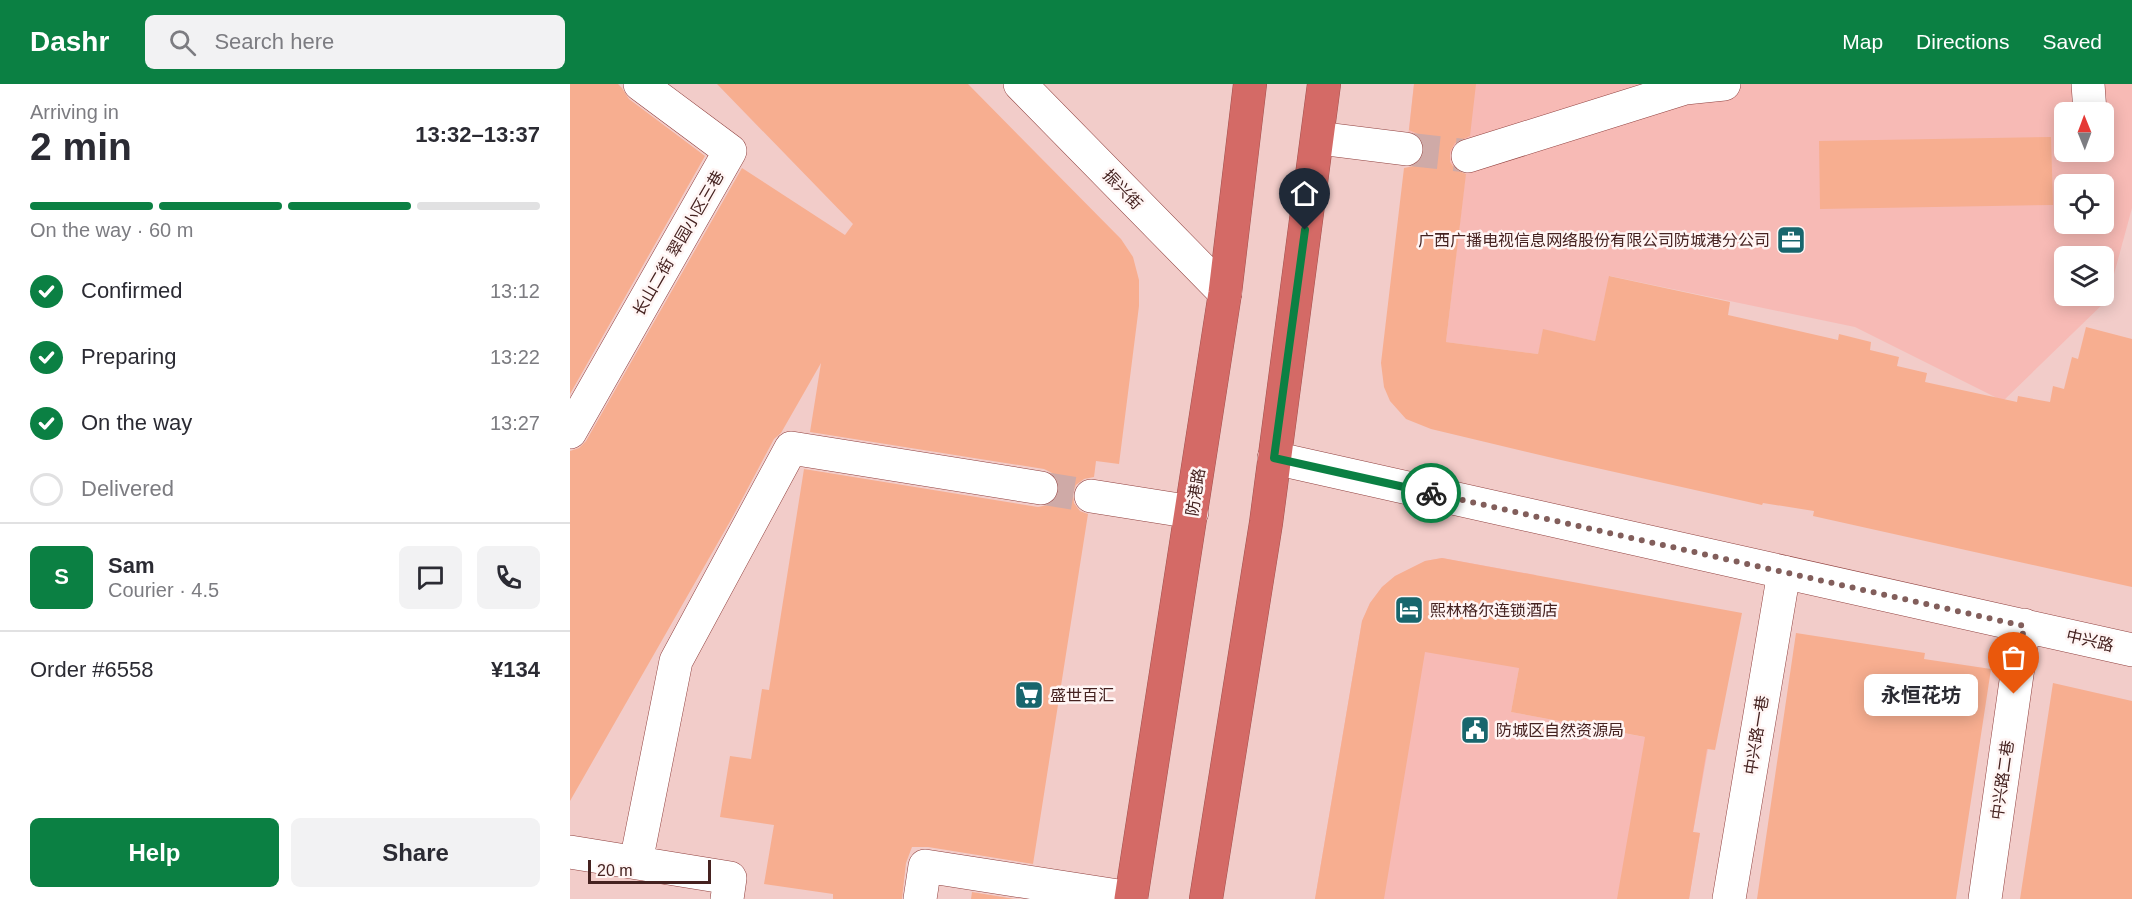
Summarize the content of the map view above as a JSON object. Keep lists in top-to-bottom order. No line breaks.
{"streets":{"highway":["防港路"],"street":["振兴街","长山二街 翠园小区三巷","中兴路","中兴路一巷","中兴路二巷"]},"crossings":[["振兴街","防港路"],["中兴路","中兴路一巷"],["中兴路","中兴路二巷"]],"places":{"office":["广西广播电视信息网络股份有限公司防城港分公司"],"hotel":["熙林格尔连锁酒店"],"other":["永恒花坊"],"supermarket":["盛世百汇"],"public building":["防城区自然资源局"]},"scale_bar":"20 m","north":"top","page":{"header":"Dashr","search":"Search here","nav":["Map","Directions","Saved"],"heading":["2 min","Arriving in","13:32–13:37"],"panel":["Sam","Courier · 4.5","Order #6558","¥134"],"bar":"On the way · 60 m","list":[["Confirmed","13:12"],["Preparing","13:22"],["On the way","13:27"],"Delivered"],"round":"S","bubble":"永恒花坊","buttons":["Help","Share"],"scale":"20 m"}}
